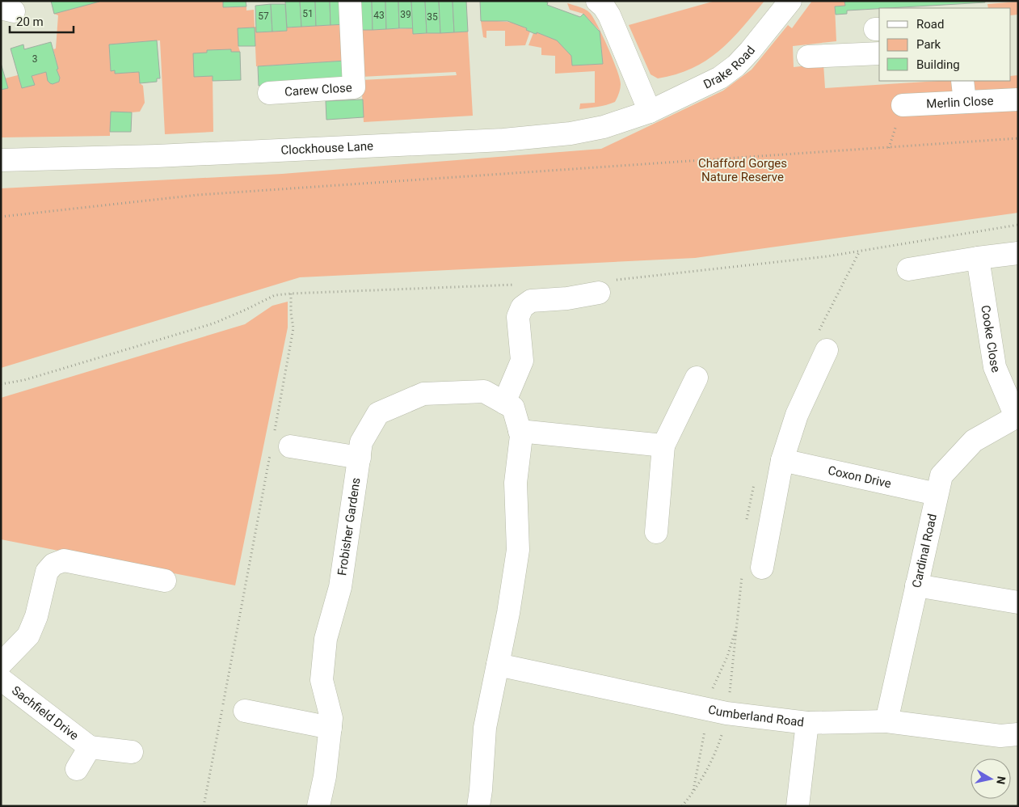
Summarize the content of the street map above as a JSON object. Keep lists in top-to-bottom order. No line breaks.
{"streets":{"street":["Drake Road","Carew Close","Merlin Close","Clockhouse Lane","Cooke Close","Coxon Drive","Frobisher Gardens","Cardinal Road","Sachfield Drive","Cumberland Road"]},"crossings":[["Drake Road","Clockhouse Lane"],["Cooke Close","Cardinal Road"],["Coxon Drive","Cardinal Road"],["Frobisher Gardens","Cumberland Road"],["Cardinal Road","Cumberland Road"]],"parks":["Chafford Gorges Nature Reserve"],"house_numbers":["51","39","43","57","35","3"],"legend":["Road","Park","Building"],"scale_bar":"20 m","north":"right"}
